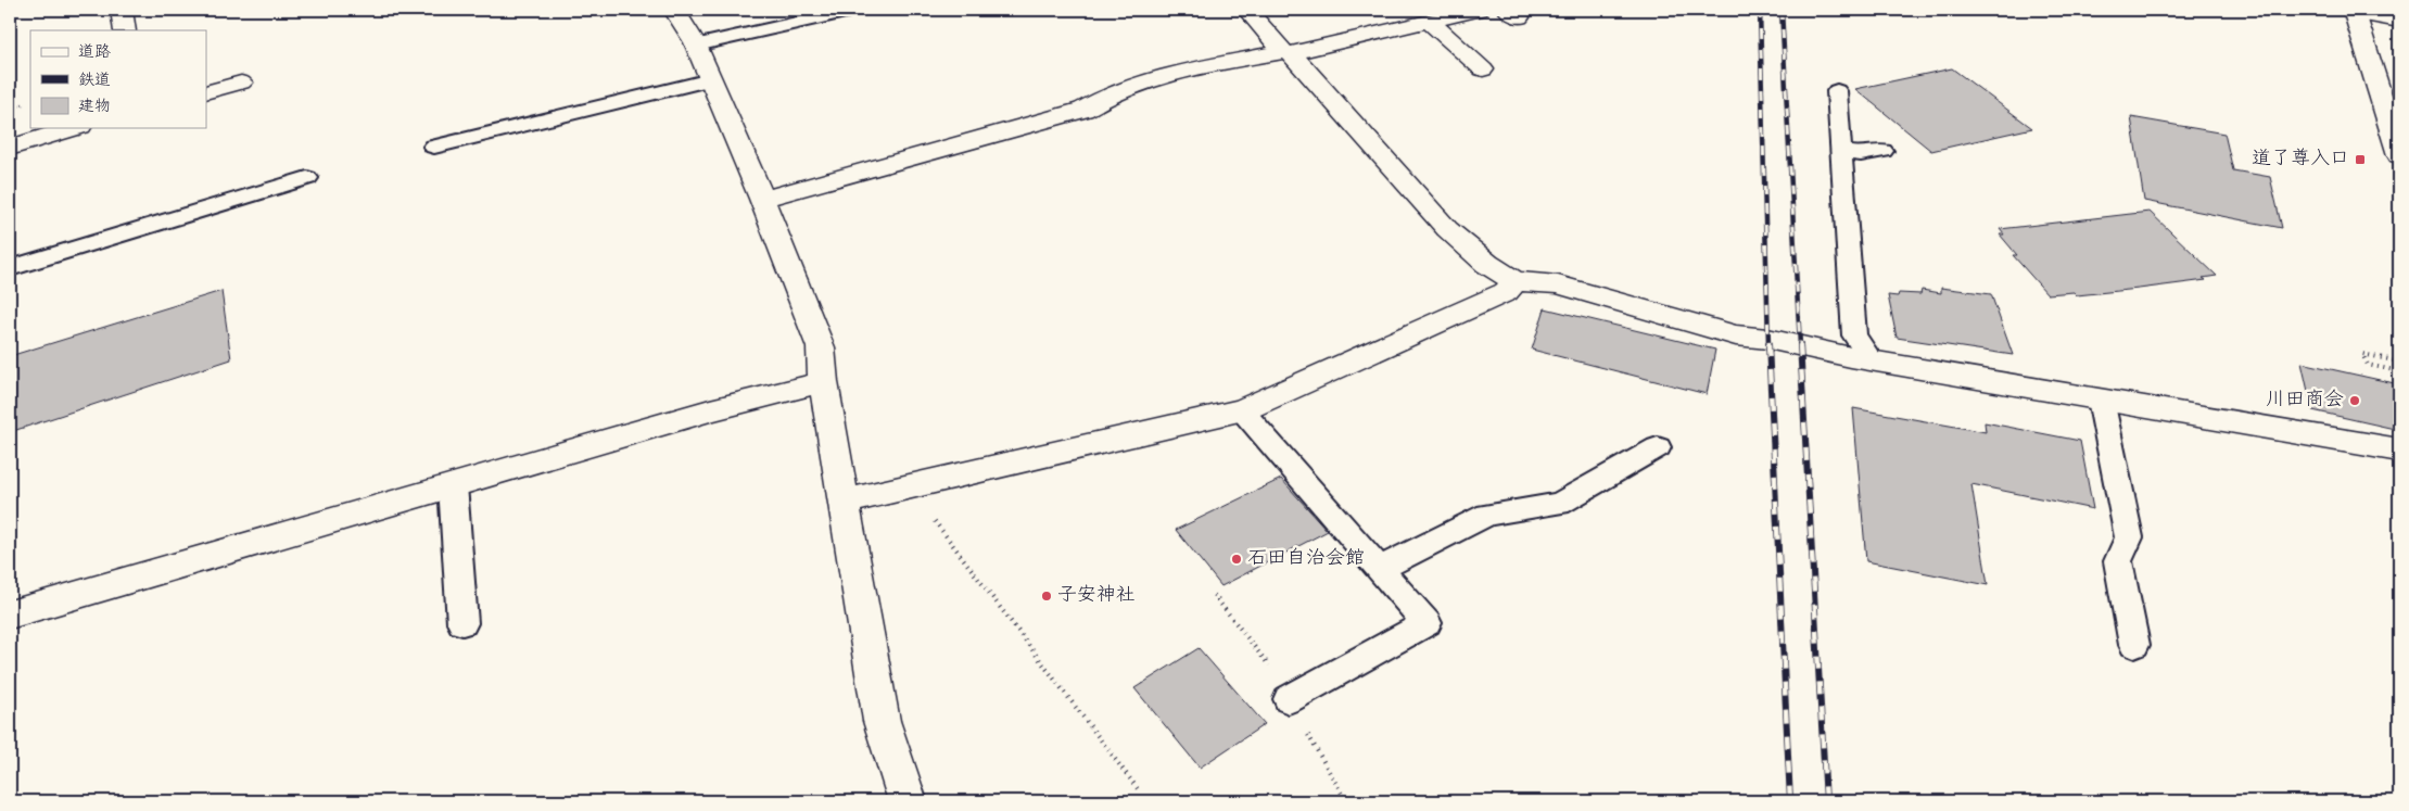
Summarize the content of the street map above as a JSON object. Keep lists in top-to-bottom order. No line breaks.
{"places":{"transit":["道了尊入口"],"other":["川田商会","石田自治会館","子安神社"]},"legend":["道路","鉄道","建物"]}
